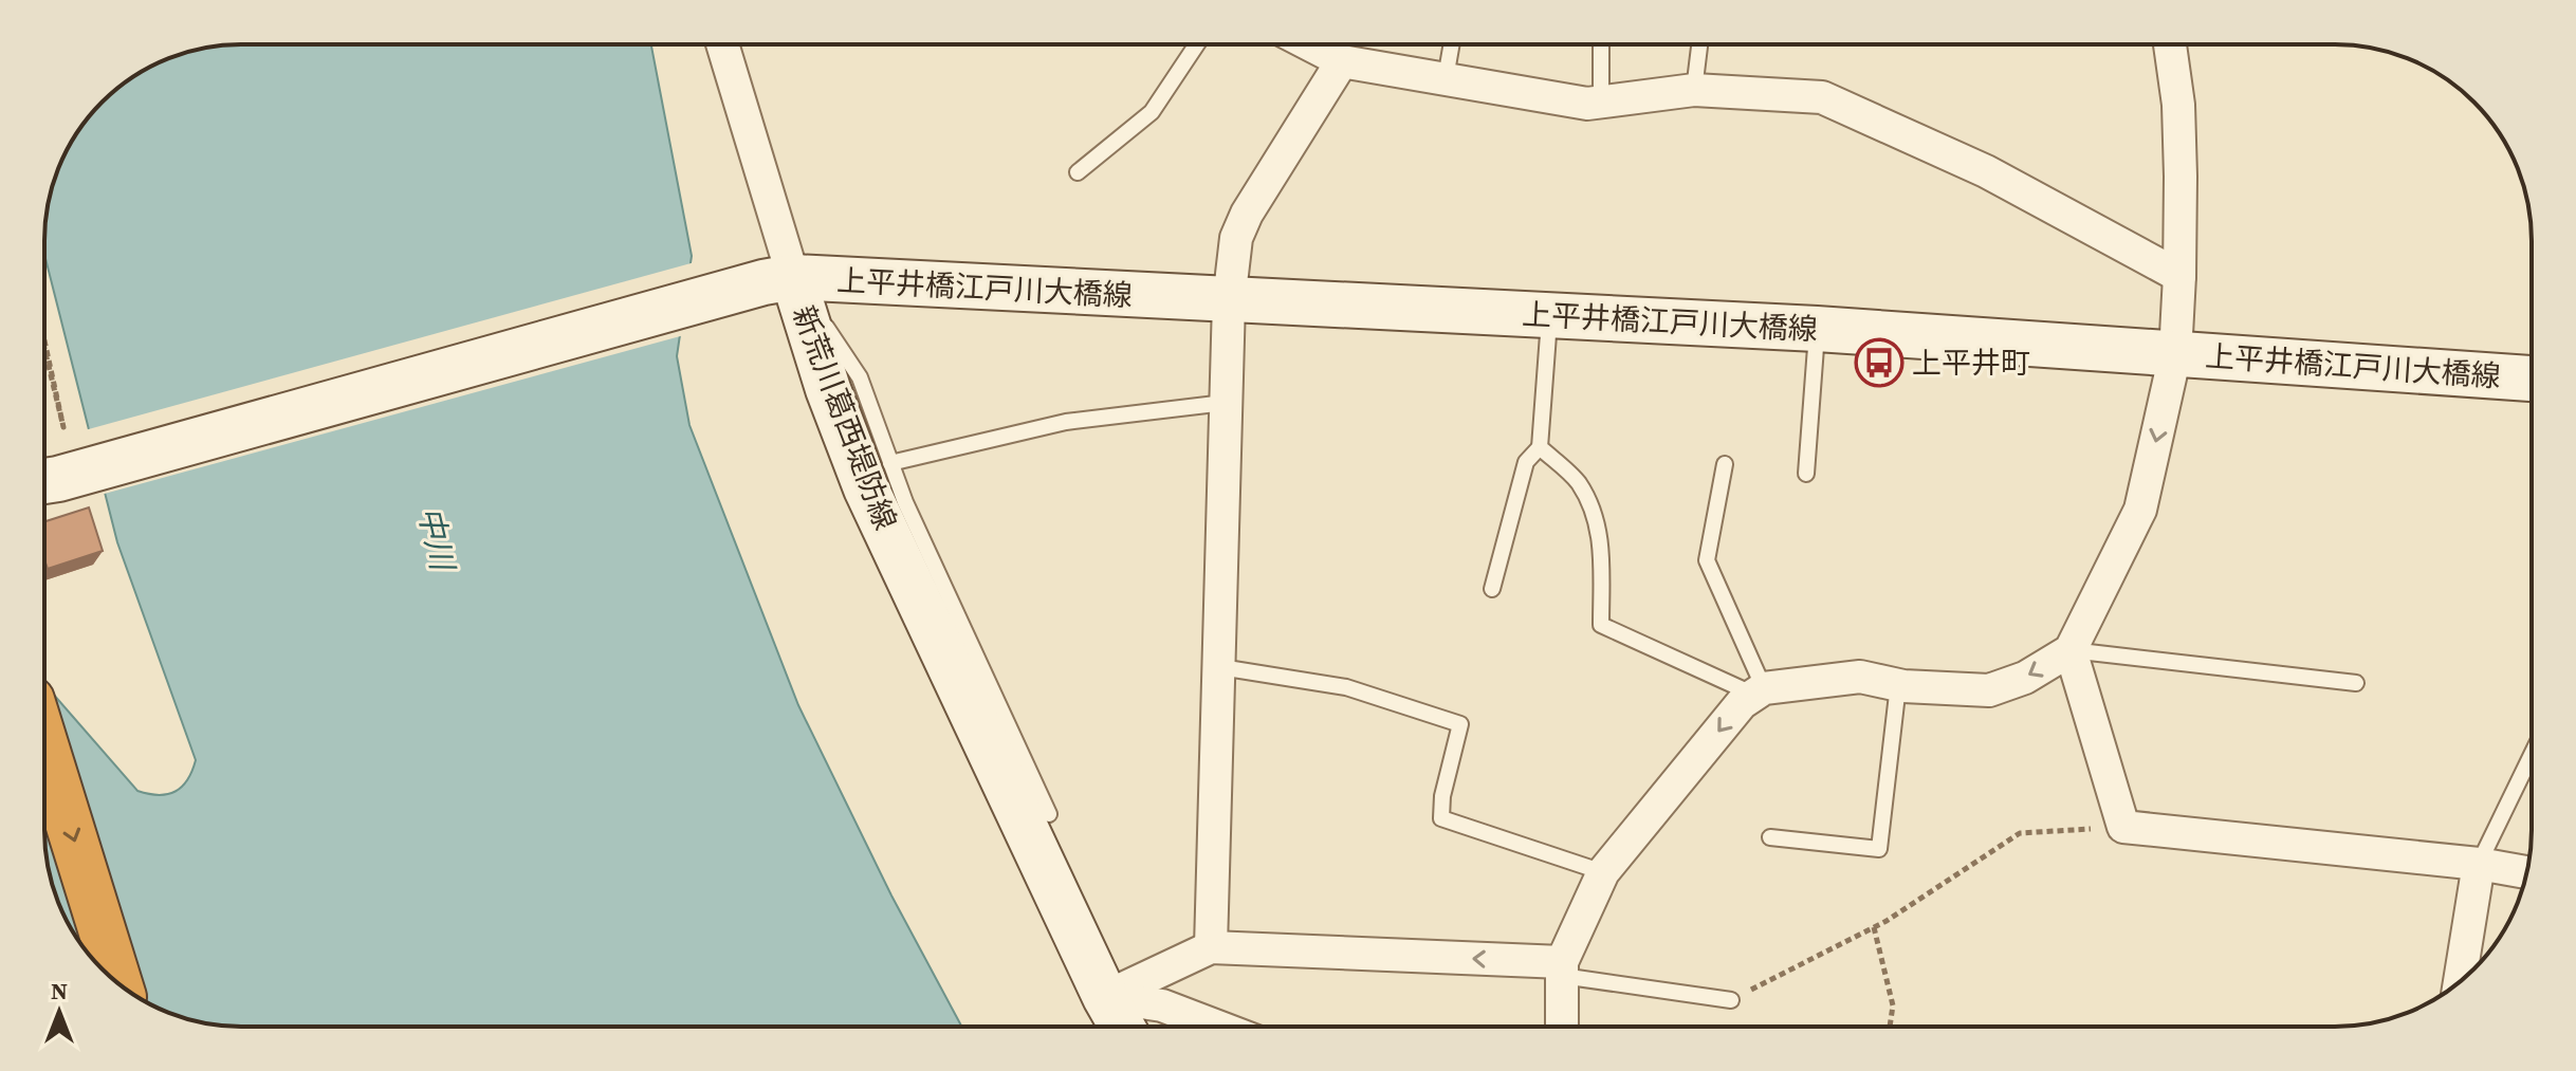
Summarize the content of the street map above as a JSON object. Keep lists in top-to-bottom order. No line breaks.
{"streets":{"street":["上平井橋江戸川大橋線","新荒川葛西堤防線"]},"crossings":[["上平井橋江戸川大橋線","新荒川葛西堤防線"]],"water":["中川"],"places":{"bus stop":["上平井町"]},"north":"top"}
